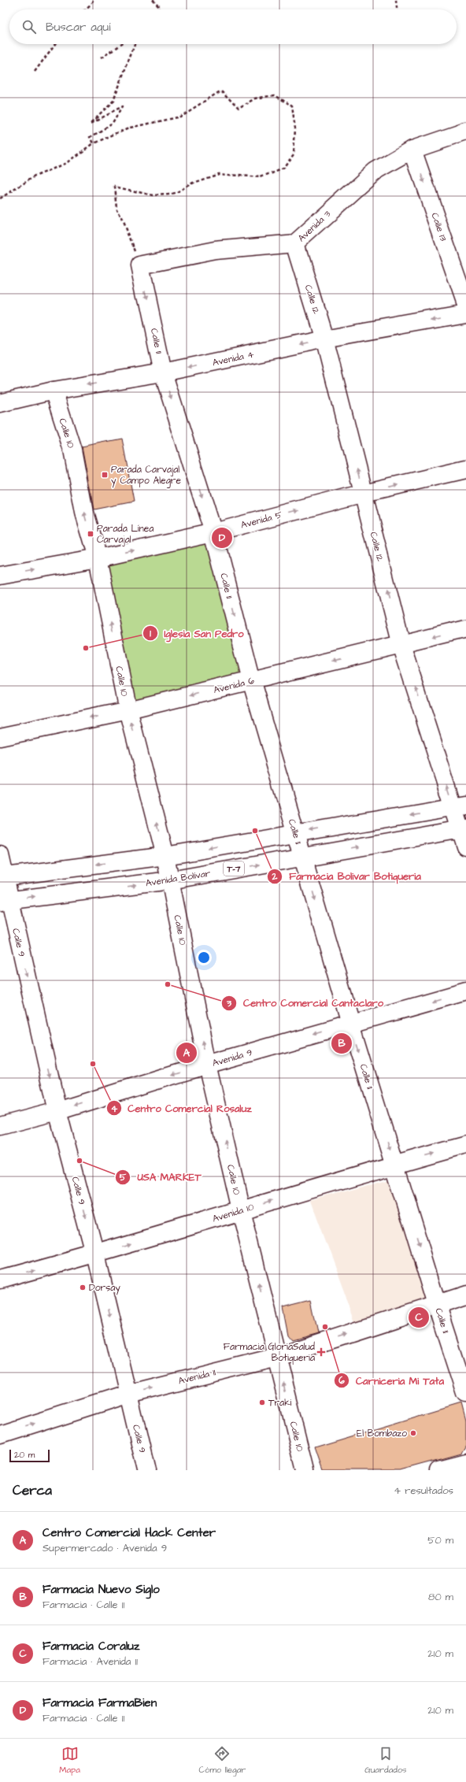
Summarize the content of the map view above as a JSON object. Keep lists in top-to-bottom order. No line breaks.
{"streets":{"main road":["Avenida 3","Calle 13","Calle 12","Calle 11","Avenida 4","Calle 10","Avenida 5","Avenida 6","T-7","Avenida Bolívar","Calle 9","Avenida 9","Avenida 10","Avenida 11"]},"crossings":[["Avenida 3","Calle 13"],["Avenida 3","Calle 12"],["Avenida 3","Calle 11"],["Calle 12","Avenida 4"],["Calle 12","Avenida 5"],["Calle 12","Avenida 6"],["Calle 12","Avenida Bolívar"],["Calle 11","Avenida 4"],["Calle 11","Avenida 5"],["Calle 11","Avenida 6"],["Calle 11","Avenida Bolívar"],["Calle 11","Avenida 9"],["Calle 11","Avenida 10"],["Calle 11","Avenida 11"],["Avenida 4","Calle 10"],["Calle 10","Avenida 5"],["Calle 10","Avenida 6"],["Calle 10","Avenida Bolívar"],["Calle 10","Avenida 9"],["Calle 10","Avenida 10"],["Calle 10","Avenida 11"],["Avenida Bolívar","Calle 9"],["Calle 9","Avenida 9"],["Calle 9","Avenida 10"],["Calle 9","Avenida 11"]],"one_way":["Calle 13","Calle 12","Calle 11","Avenida 4","Calle 10","Avenida 5","Calle 9","Avenida 9","Avenida 10","Avenida 11"],"places":{"transit":["Parada Carvajal y Campo Alegre","Parada Línea Carvajal"],"other":["Iglesia San Pedro","Farmacia Bolivar Botiqueria","Centro Comercial Cantaclaro","Centro Comercial Rosaluz","USA MARKET","Dorsay","Carniceria Mi Tata","Traki","El Bombazo"],"health":["Farmacia GloriaSalud Botiqueria"]},"scale_bar":"20 m","page":{"search":"Buscar aquí","pins":["D","B","A","C"],"scale":"20 m","heading":["Cerca","4 resultados"],"list":[{"mark":"A","name":"Centro Comercial Hack Center","note":"Supermercado · Avenida 9","value":"50 m"},{"mark":"B","name":"Farmacia Nuevo Siglo","note":"Farmacia · Calle 11","value":"80 m"},{"mark":"C","name":"Farmacia Coraluz","note":"Farmacia · Avenida 11","value":"210 m"},{"mark":"D","name":"Farmacia FarmaBien","note":"Farmacia · Calle 11","value":"210 m"}],"nav":["Mapa","Cómo llegar","Guardados"]}}
